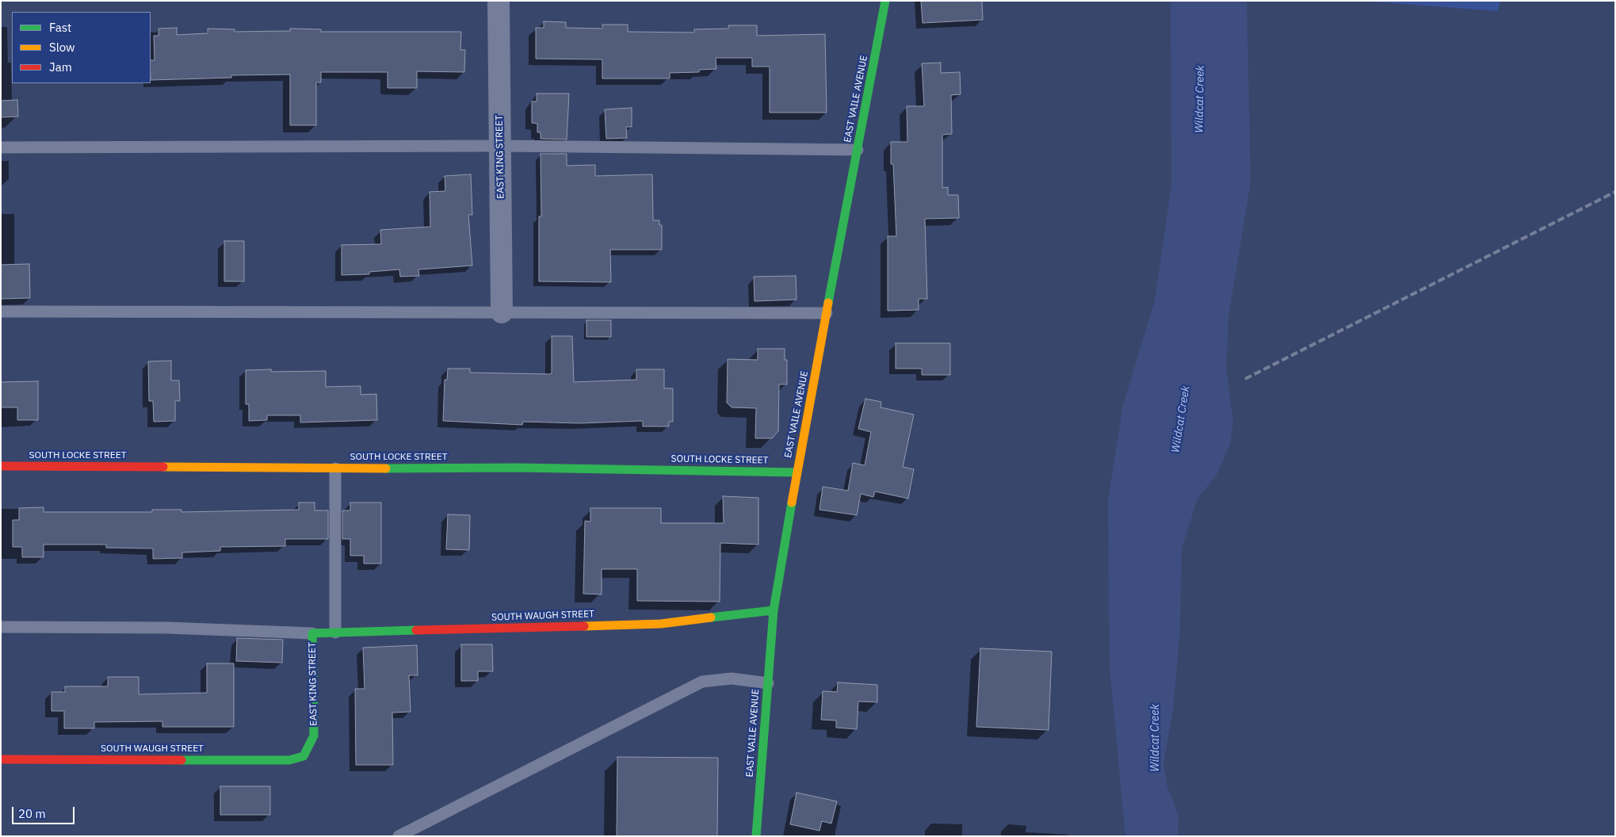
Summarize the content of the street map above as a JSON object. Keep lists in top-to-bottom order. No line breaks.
{"streets":{"street":["EAST VAILE AVENUE","EAST KING STREET","SOUTH LOCKE STREET","SOUTH WAUGH STREET"]},"crossings":[["EAST VAILE AVENUE","SOUTH LOCKE STREET"],["EAST VAILE AVENUE","SOUTH WAUGH STREET"],["EAST KING STREET","SOUTH WAUGH STREET"]],"water":["Wildcat Creek"],"legend":["Fast","Slow","Jam"],"scale_bar":"20 m"}
